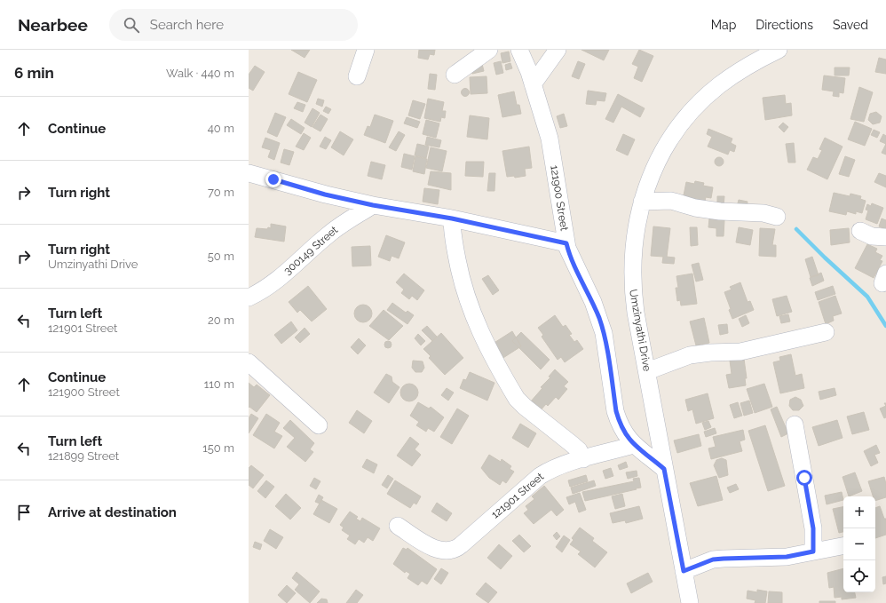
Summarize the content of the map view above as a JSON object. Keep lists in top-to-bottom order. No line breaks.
{"streets":{"street":["121900 Street","300149 Street","Umzinyathi Drive","121901 Street"]},"crossings":[["121900 Street","121901 Street"]],"page":{"header":"Nearbee","search":"Search here","nav":["Map","Directions","Saved"],"heading":["6 min","Walk · 440 m"],"list":[["Continue","40 m"],["Turn right","70 m"],["Turn right","Umzinyathi Drive","50 m"],["Turn left","121901 Street","20 m"],["Continue","121900 Street","110 m"],["Turn left","121899 Street","150 m"],"Arrive at destination"],"map_buttons":["+","−"]}}
